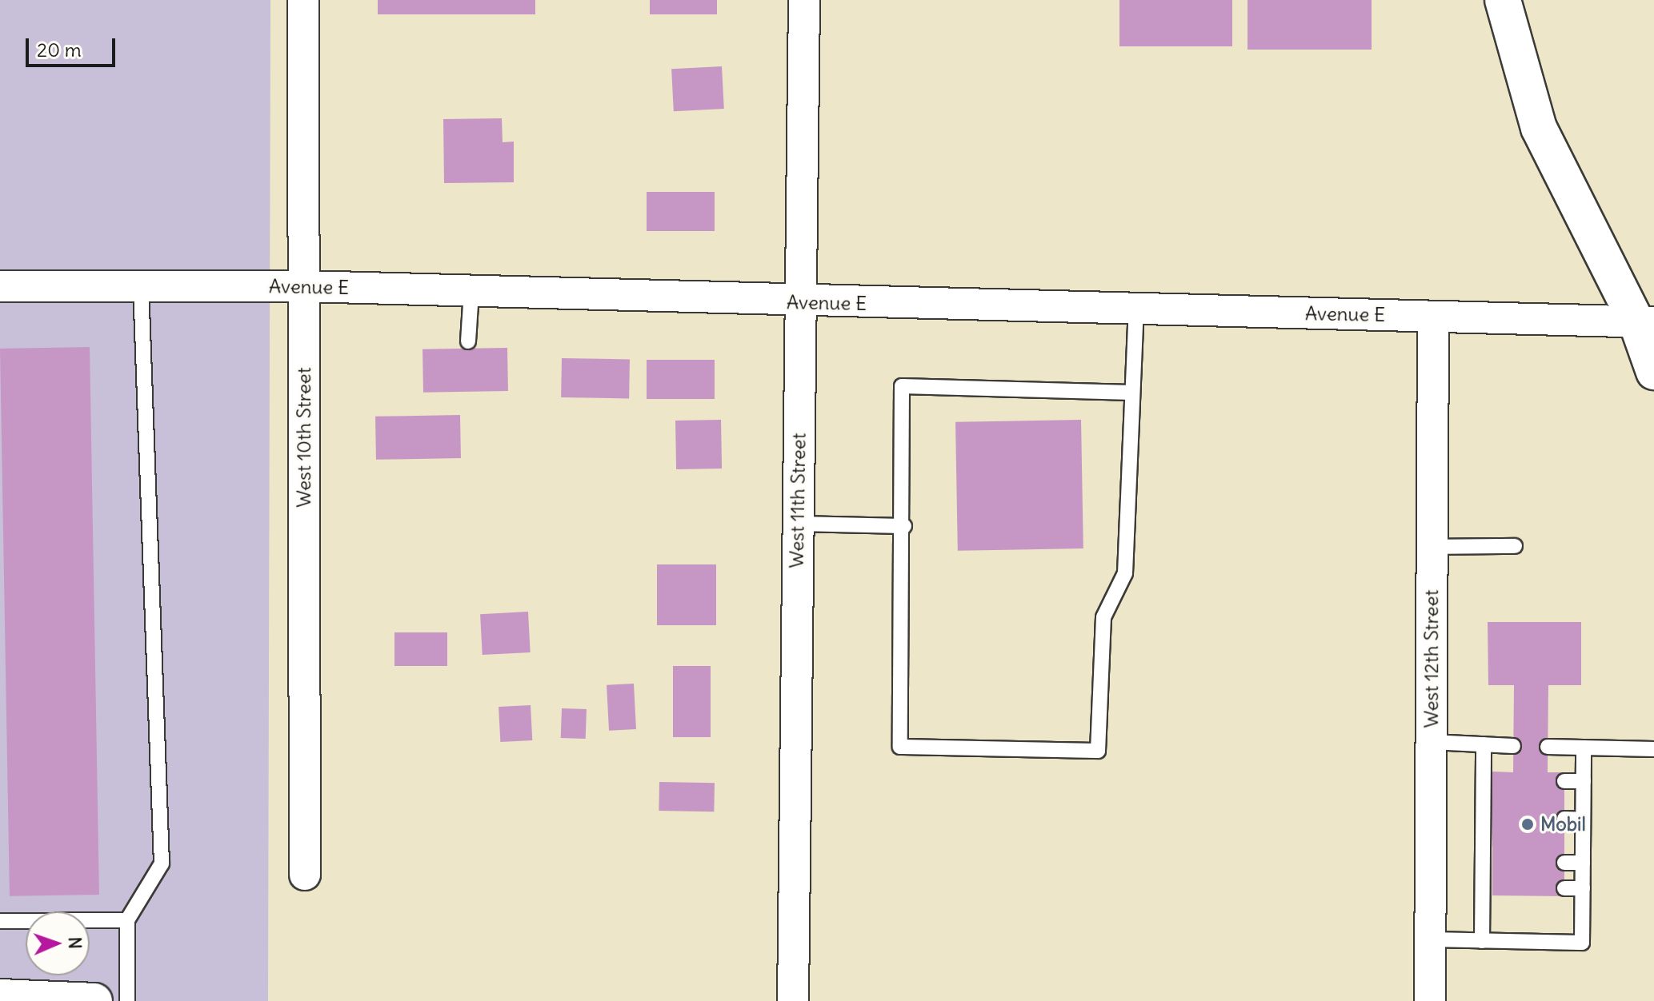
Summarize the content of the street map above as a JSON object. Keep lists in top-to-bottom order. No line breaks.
{"streets":{"street":["Avenue E","West 10th Street","West 11th Street","West 12th Street"]},"crossings":[["Avenue E","West 10th Street"],["Avenue E","West 11th Street"],["Avenue E","West 12th Street"]],"places":["Mobil"],"scale_bar":"20 m","north":"right"}
